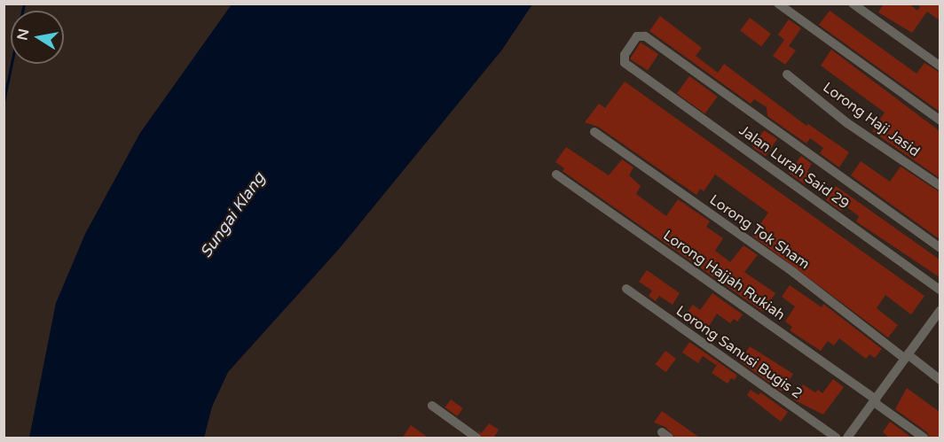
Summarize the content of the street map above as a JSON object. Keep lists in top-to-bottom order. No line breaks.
{"streets":{"street":["Lorong Haji Jasid","Jalan Lurah Said 29","Lorong Tok Sham","Lorong Hajjah Rukiah","Lorong Sanusi Bugis 2"]},"water":["Sungai Klang"],"north":"left"}
